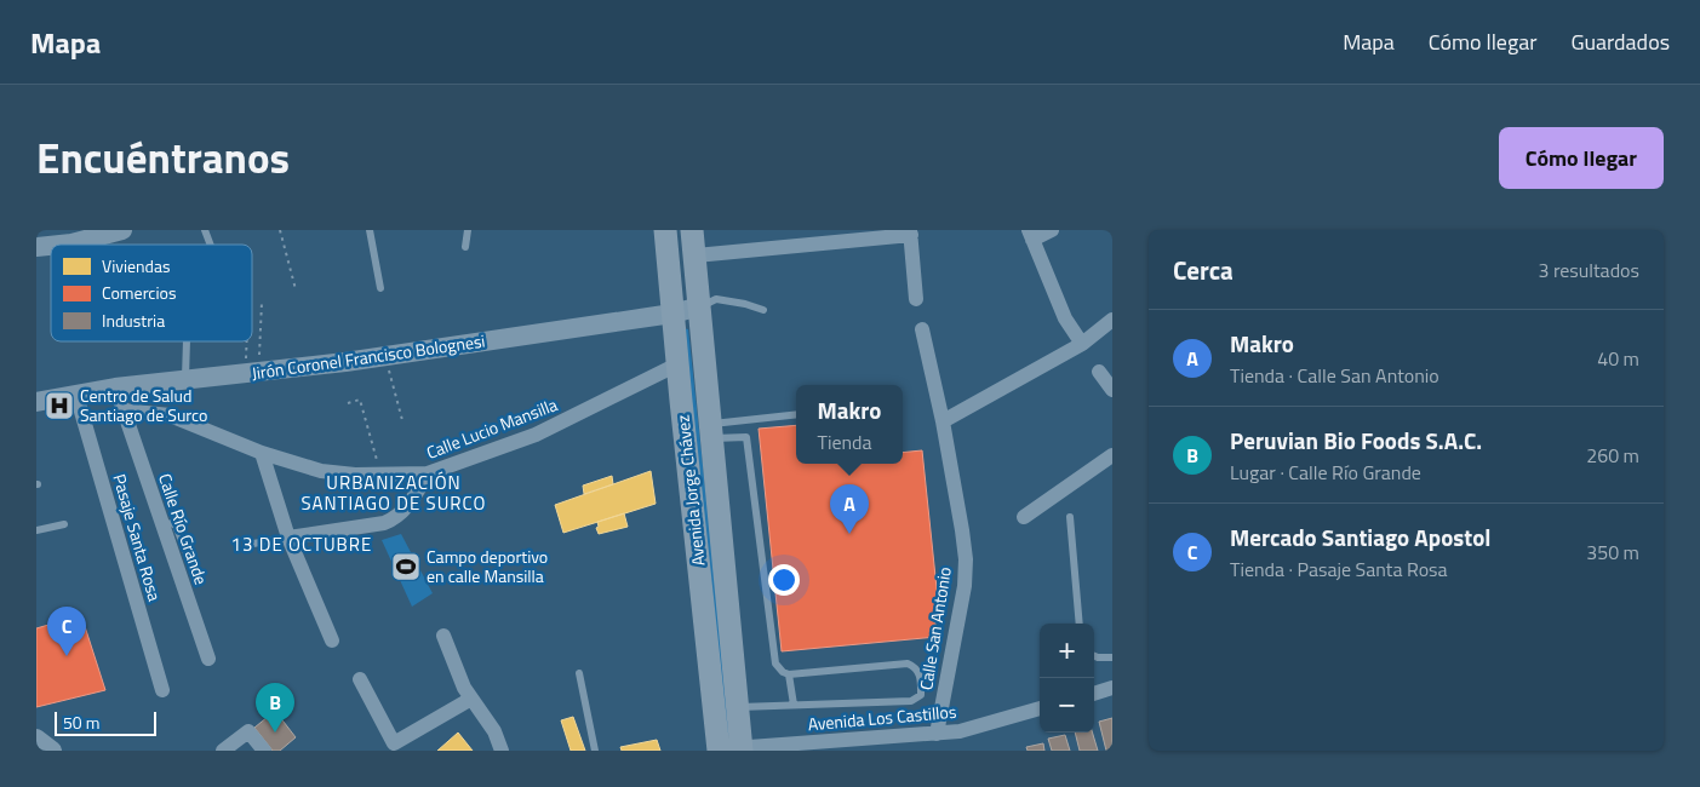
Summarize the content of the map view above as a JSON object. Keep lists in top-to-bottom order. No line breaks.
{"streets":{"main road":["Avenida Jorge Chávez"],"street":["Jirón Coronel Francisco Bolognesi","Calle Lucio Mansilla","Calle Río Grande","Pasaje Santa Rosa","Calle San Antonio","Avenida Los Castillos"]},"crossings":[["Jirón Coronel Francisco Bolognesi","Avenida Jorge Chávez"],["Jirón Coronel Francisco Bolognesi","Pasaje Santa Rosa"],["Calle Lucio Mansilla","Avenida Jorge Chávez"],["Calle Lucio Mansilla","Calle Río Grande"],["Avenida Jorge Chávez","Avenida Los Castillos"],["Calle San Antonio","Avenida Los Castillos"]],"districts":["URBANIZACIÓN SANTIAGO DE SURCO","13 DE OCTUBRE"],"places":{"hospital":["Centro de Salud Santiago de Surco"],"sports":["Campo deportivo en calle Mansilla"]},"legend":["Viviendas","Comercios","Industria"],"scale_bar":"50 m","page":{"header":"Mapa","nav":["Mapa","Cómo llegar","Guardados"],"title":"Encuéntranos","buttons":"Cómo llegar","heading":["Cerca","3 resultados"],"list":[{"mark":"A","name":"Makro","note":"Tienda · Calle San Antonio","value":"40 m"},{"mark":"B","name":"Peruvian Bio Foods S.A.C.","note":"Lugar · Calle Río Grande","value":"260 m"},{"mark":"C","name":"Mercado Santiago Apostol","note":"Tienda · Pasaje Santa Rosa","value":"350 m"}],"popup":["Makro","Tienda"],"pins":["A","C","B"],"map_buttons":["+","−"],"scale":"50 m"}}
